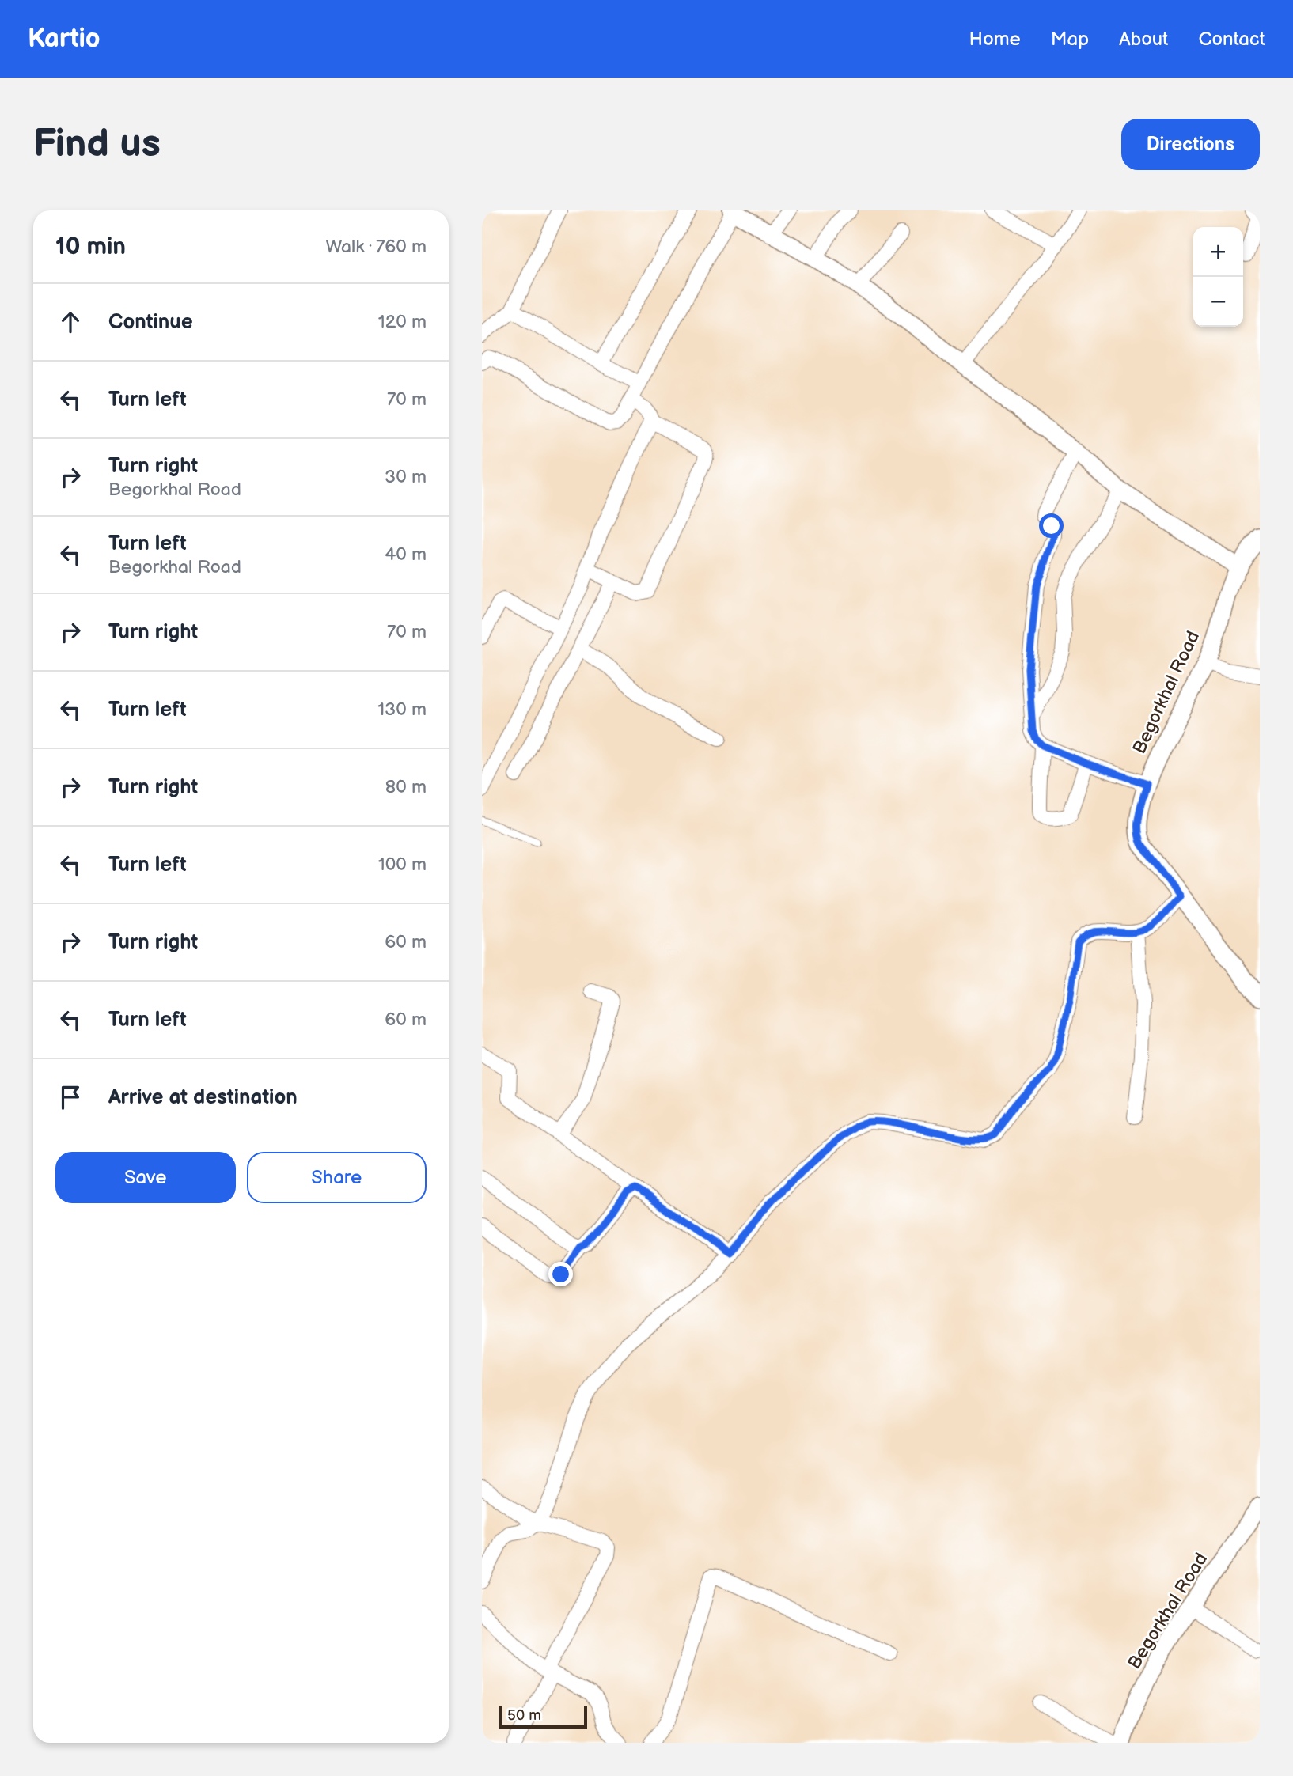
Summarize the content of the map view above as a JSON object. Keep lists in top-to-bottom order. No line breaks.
{"streets":{"street":["Begorkhal Road"]},"scale_bar":"50 m","page":{"header":"Kartio","nav":["Home","Map","About","Contact"],"buttons":["Directions",["Save","Share"]],"title":"Find us","heading":["10 min","Walk · 760 m"],"map_buttons":["+","−"],"list":[["Continue","120 m"],["Turn left","70 m"],["Turn right","Begorkhal Road","30 m"],["Turn left","Begorkhal Road","40 m"],["Turn right","70 m"],["Turn left","130 m"],["Turn right","80 m"],["Turn left","100 m"],["Turn right","60 m"],["Turn left","60 m"],"Arrive at destination"],"scale":"50 m"}}
